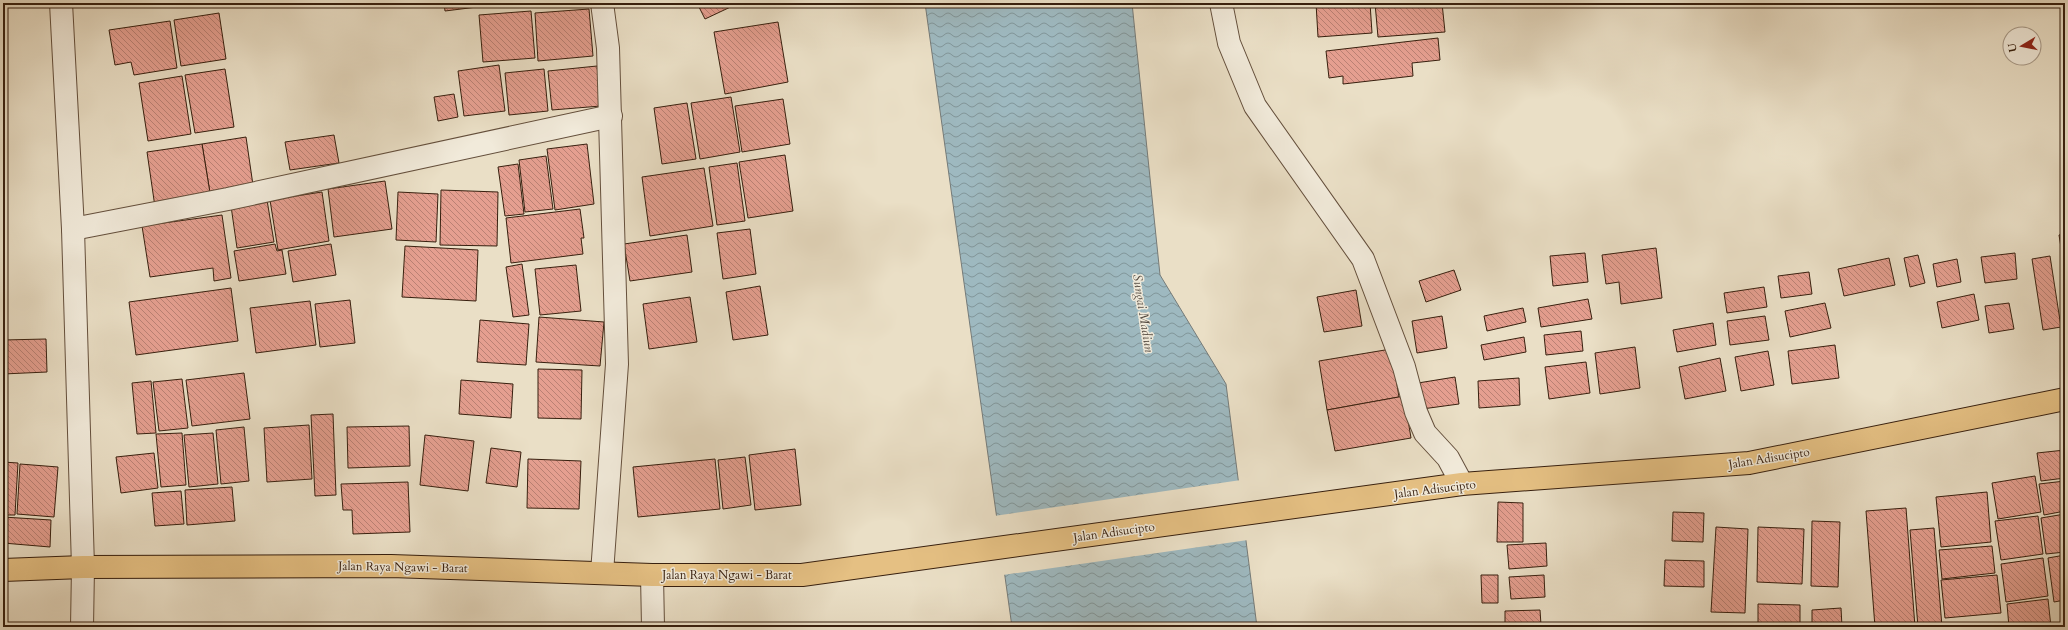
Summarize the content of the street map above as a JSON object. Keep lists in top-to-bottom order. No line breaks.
{"streets":{"main road":["Jalan Adisucipto","Jalan Raya Ngawi - Barat"]},"crossings":[["Jalan Adisucipto","Jalan Raya Ngawi - Barat"]],"water":["Sungai Madiun"],"north":"left"}
